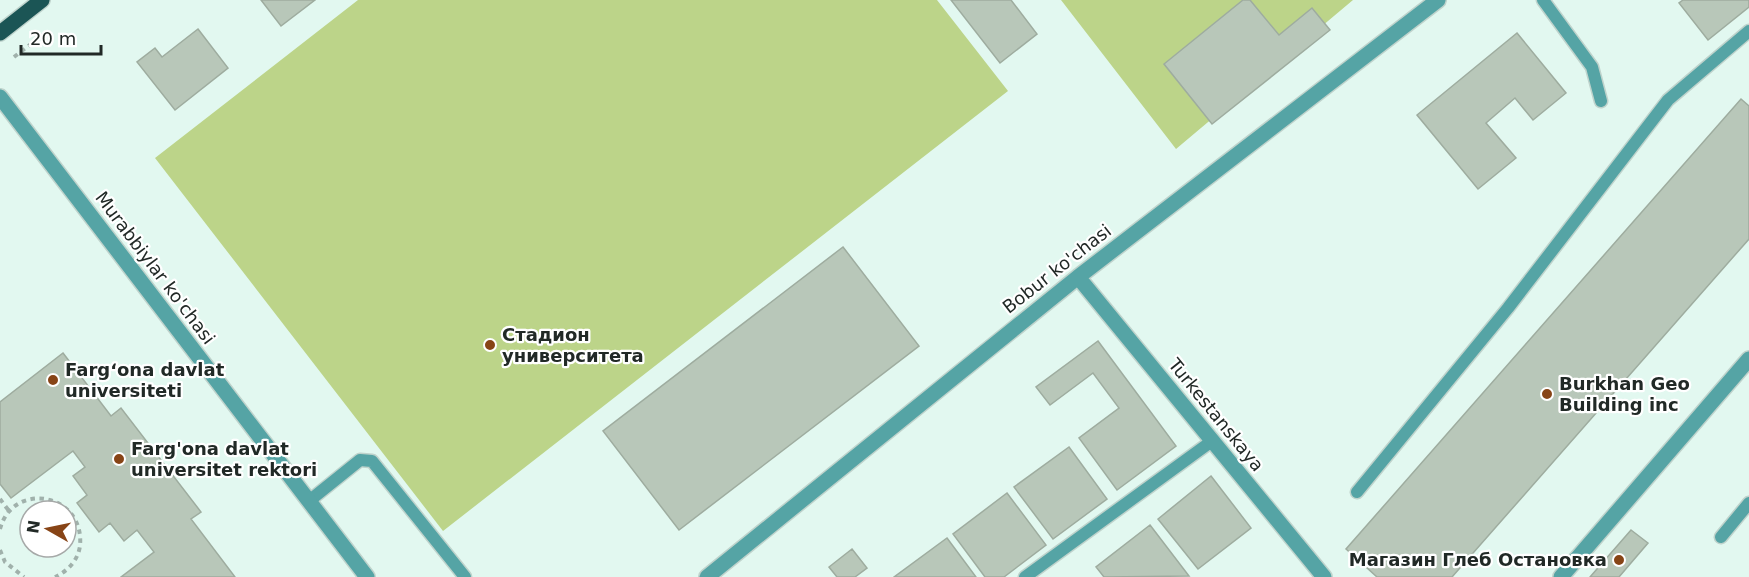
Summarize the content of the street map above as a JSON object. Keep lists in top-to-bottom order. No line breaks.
{"streets":{"street":["Murabbiylar ko'chasi","Bobur ko'chasi","Turkestanskaya"]},"crossings":[["Bobur ko'chasi","Turkestanskaya"]],"places":["Стадион университета","Fargʻona davlat universiteti","Burkhan Geo Building inc","Farg'ona davlat universitet rektori","Магазин Глеб Остановка"],"scale_bar":"20 m","north":"left"}
